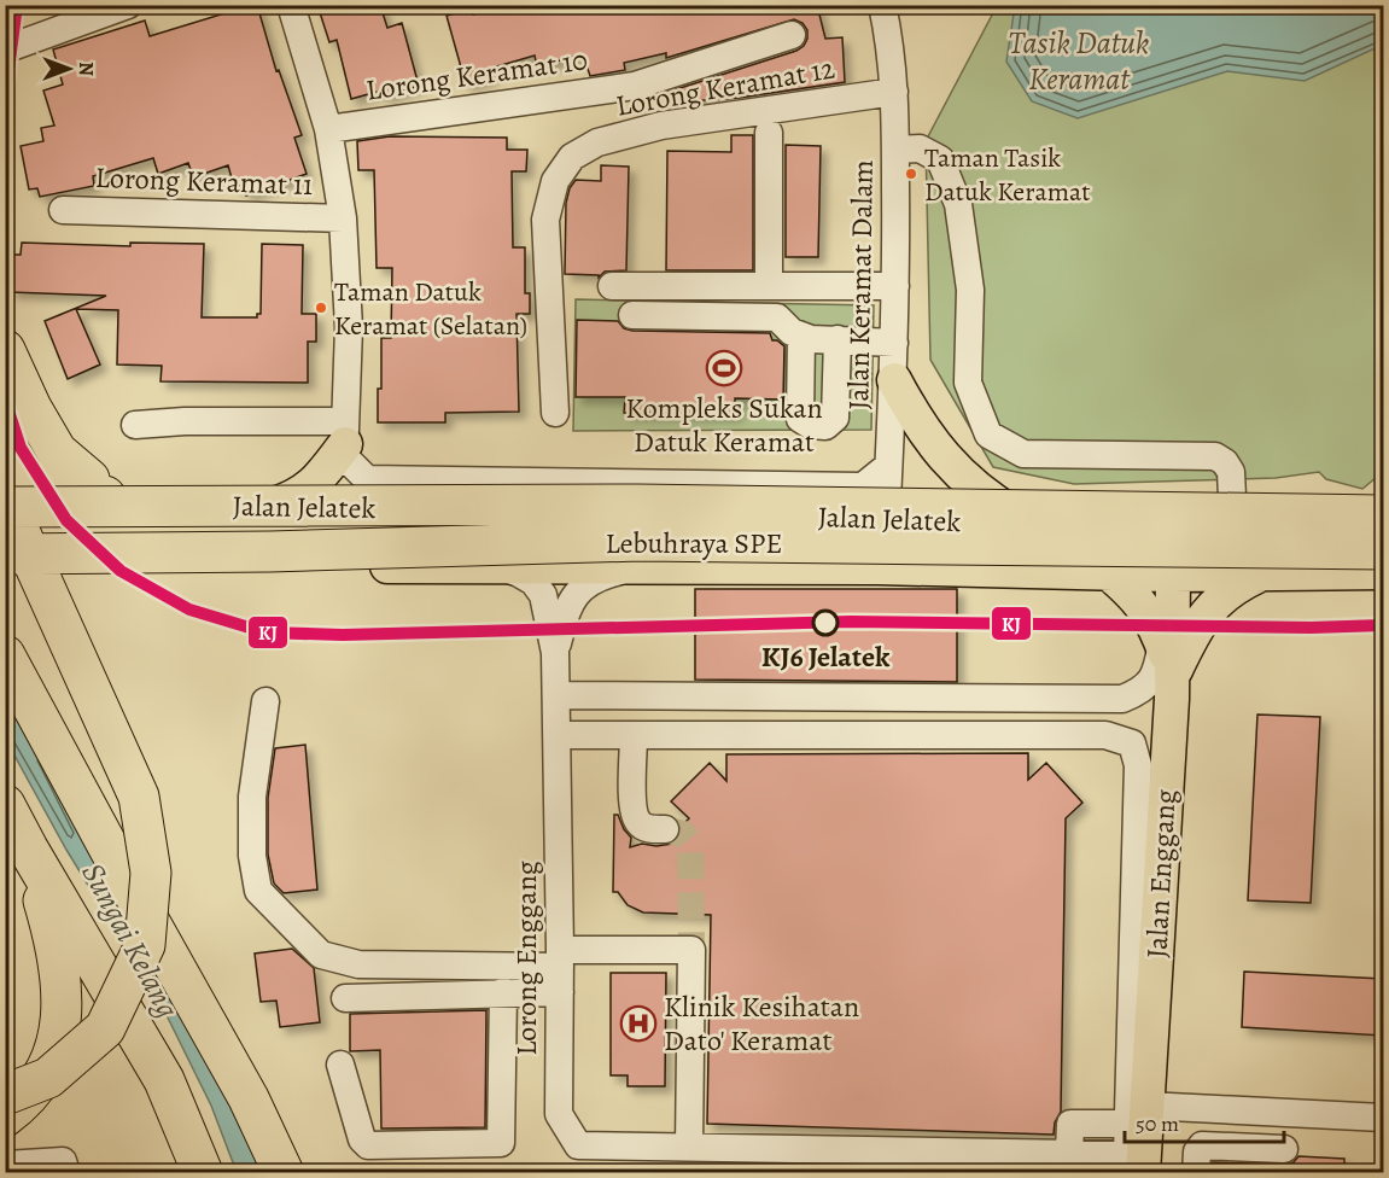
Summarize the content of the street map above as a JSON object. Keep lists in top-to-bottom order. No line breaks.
{"streets":{"highway":["Lebuhraya SPE"],"main road":["Jalan Jelatek","Jalan Enggang"],"street":["Lorong Keramat 10","Lorong Keramat 12","Lorong Keramat 11","Jalan Keramat Dalam","Lorong Enggang"]},"crossings":[["Lorong Keramat 12","Jalan Keramat Dalam"],["Jalan Keramat Dalam","Jalan Jelatek"],["Jalan Jelatek","Lebuhraya SPE"],["Jalan Jelatek","Jalan Enggang"],["Jalan Jelatek","Lorong Enggang"],["Jalan Enggang","Lorong Enggang"]],"water":["Tasik Datuk Keramat","Sungai Kelang"],"places":{"other":["Taman Tasik Datuk Keramat","Taman Datuk Keramat (Selatan)","KJ6 Jelatek"],"sports":["Kompleks Sukan Datuk Keramat"],"hospital":["Klinik Kesihatan Dato' Keramat"]},"lines":["transit line KJ"],"scale_bar":"50 m","north":"right"}
